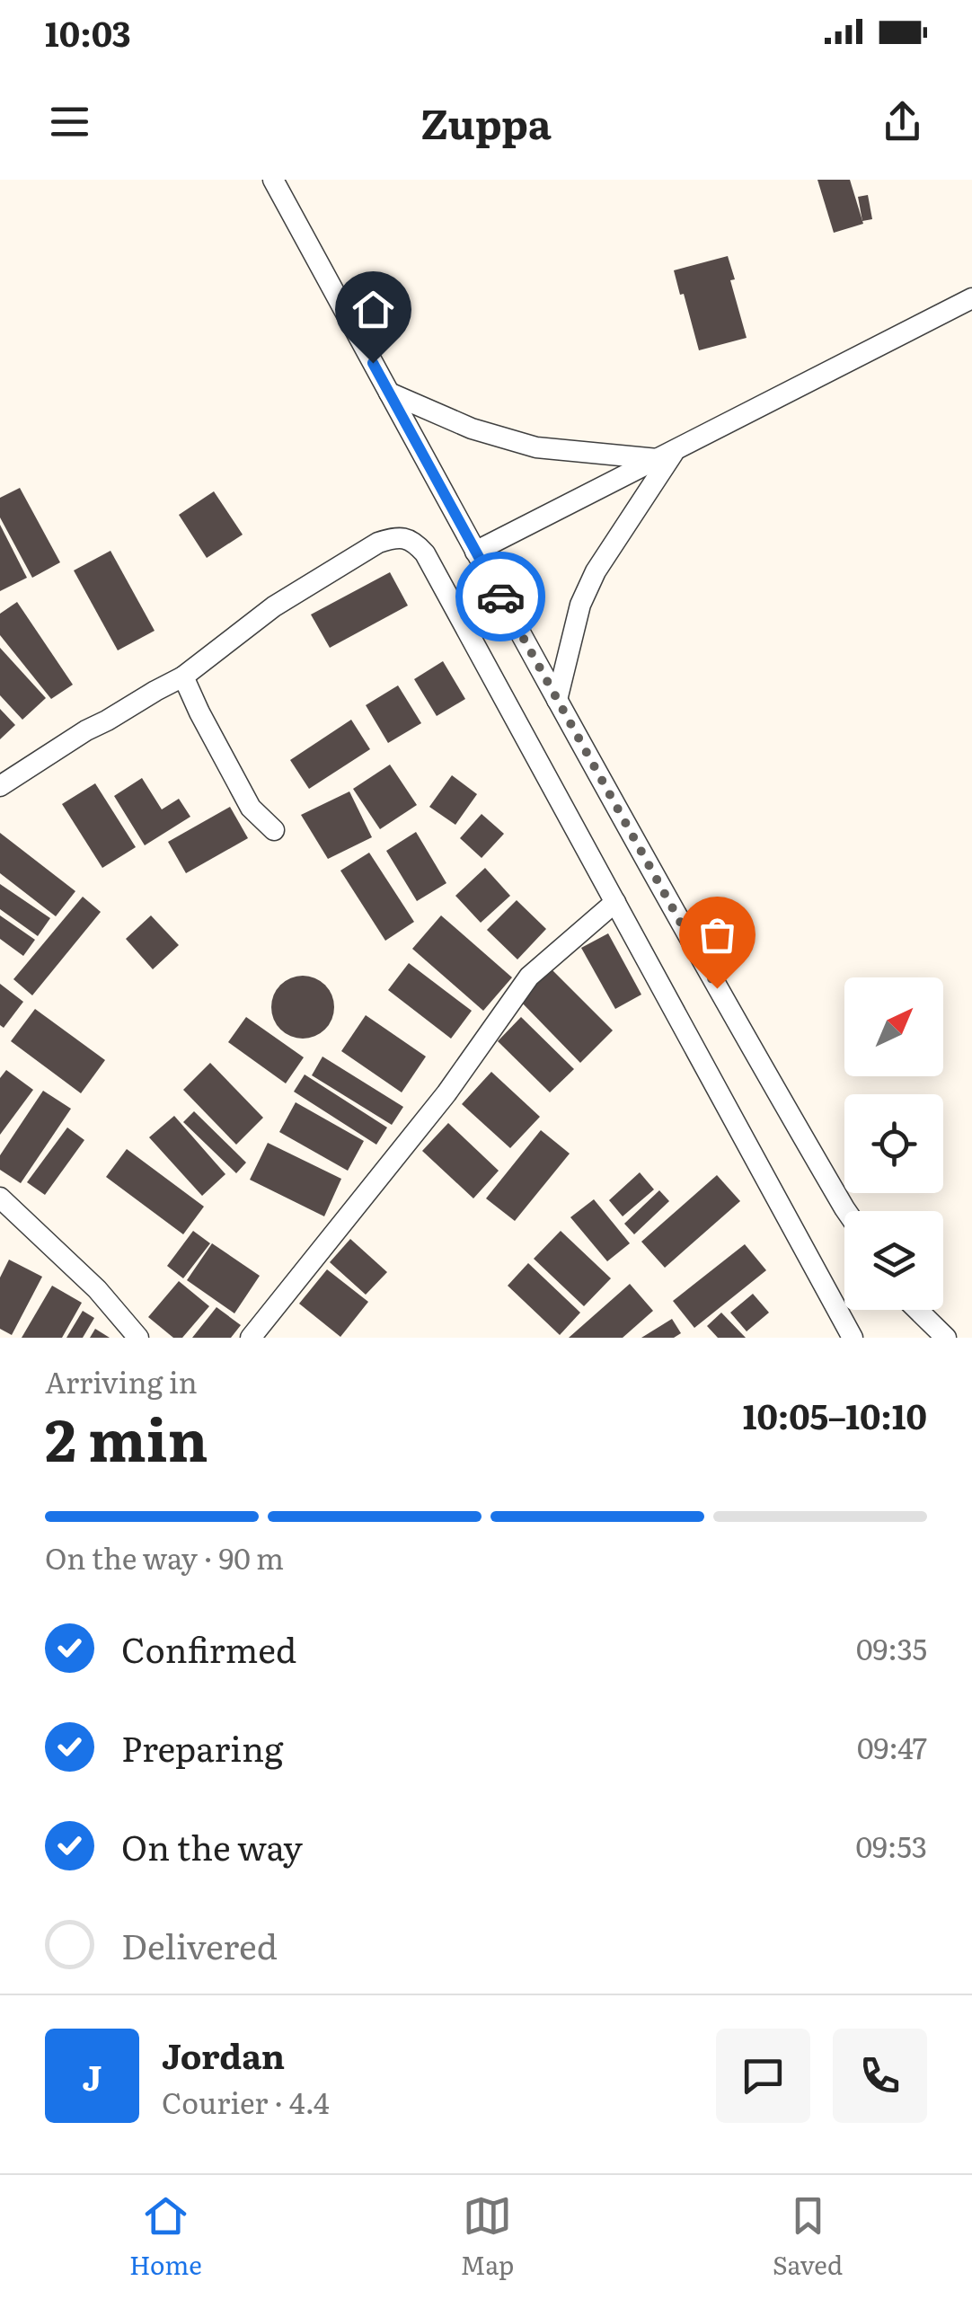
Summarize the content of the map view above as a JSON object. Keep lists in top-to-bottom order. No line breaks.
{"north":"top right","page":{"status":"10:03","header":"Zuppa","heading":["2 min","Arriving in","10:05–10:10"],"panel":["Jordan","Courier · 4.4"],"bar":"On the way · 90 m","list":[["Confirmed","09:35"],["Preparing","09:47"],["On the way","09:53"],"Delivered"],"round":"J","tabs":["Home","Map","Saved"]}}
